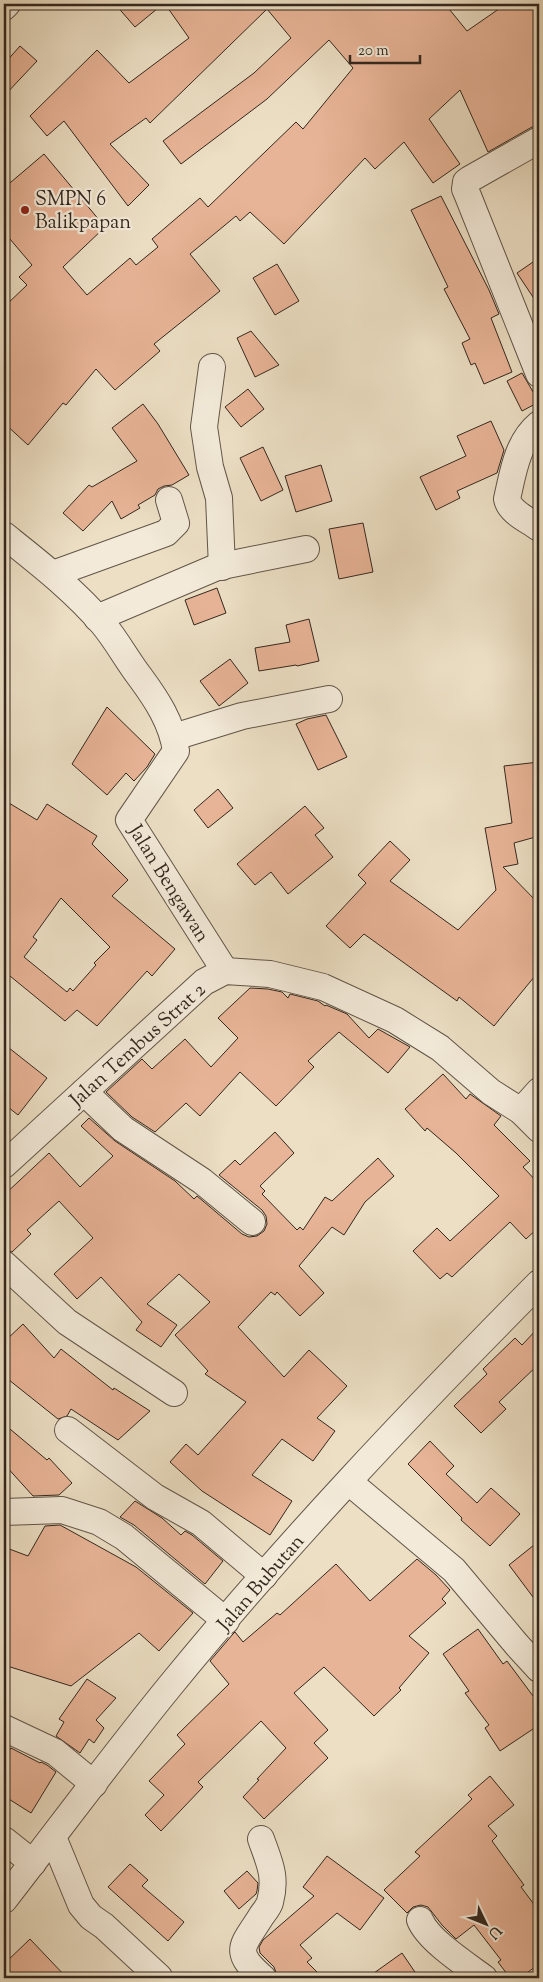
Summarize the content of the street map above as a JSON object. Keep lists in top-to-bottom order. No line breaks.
{"streets":{"street":["Jalan Bengawan","Jalan Tembus Strat 2","Jalan Bubutan"]},"crossings":[["Jalan Bengawan","Jalan Tembus Strat 2"]],"places":["SMPN 6 Balikpapan"],"scale_bar":"20 m","north":"bottom right"}
